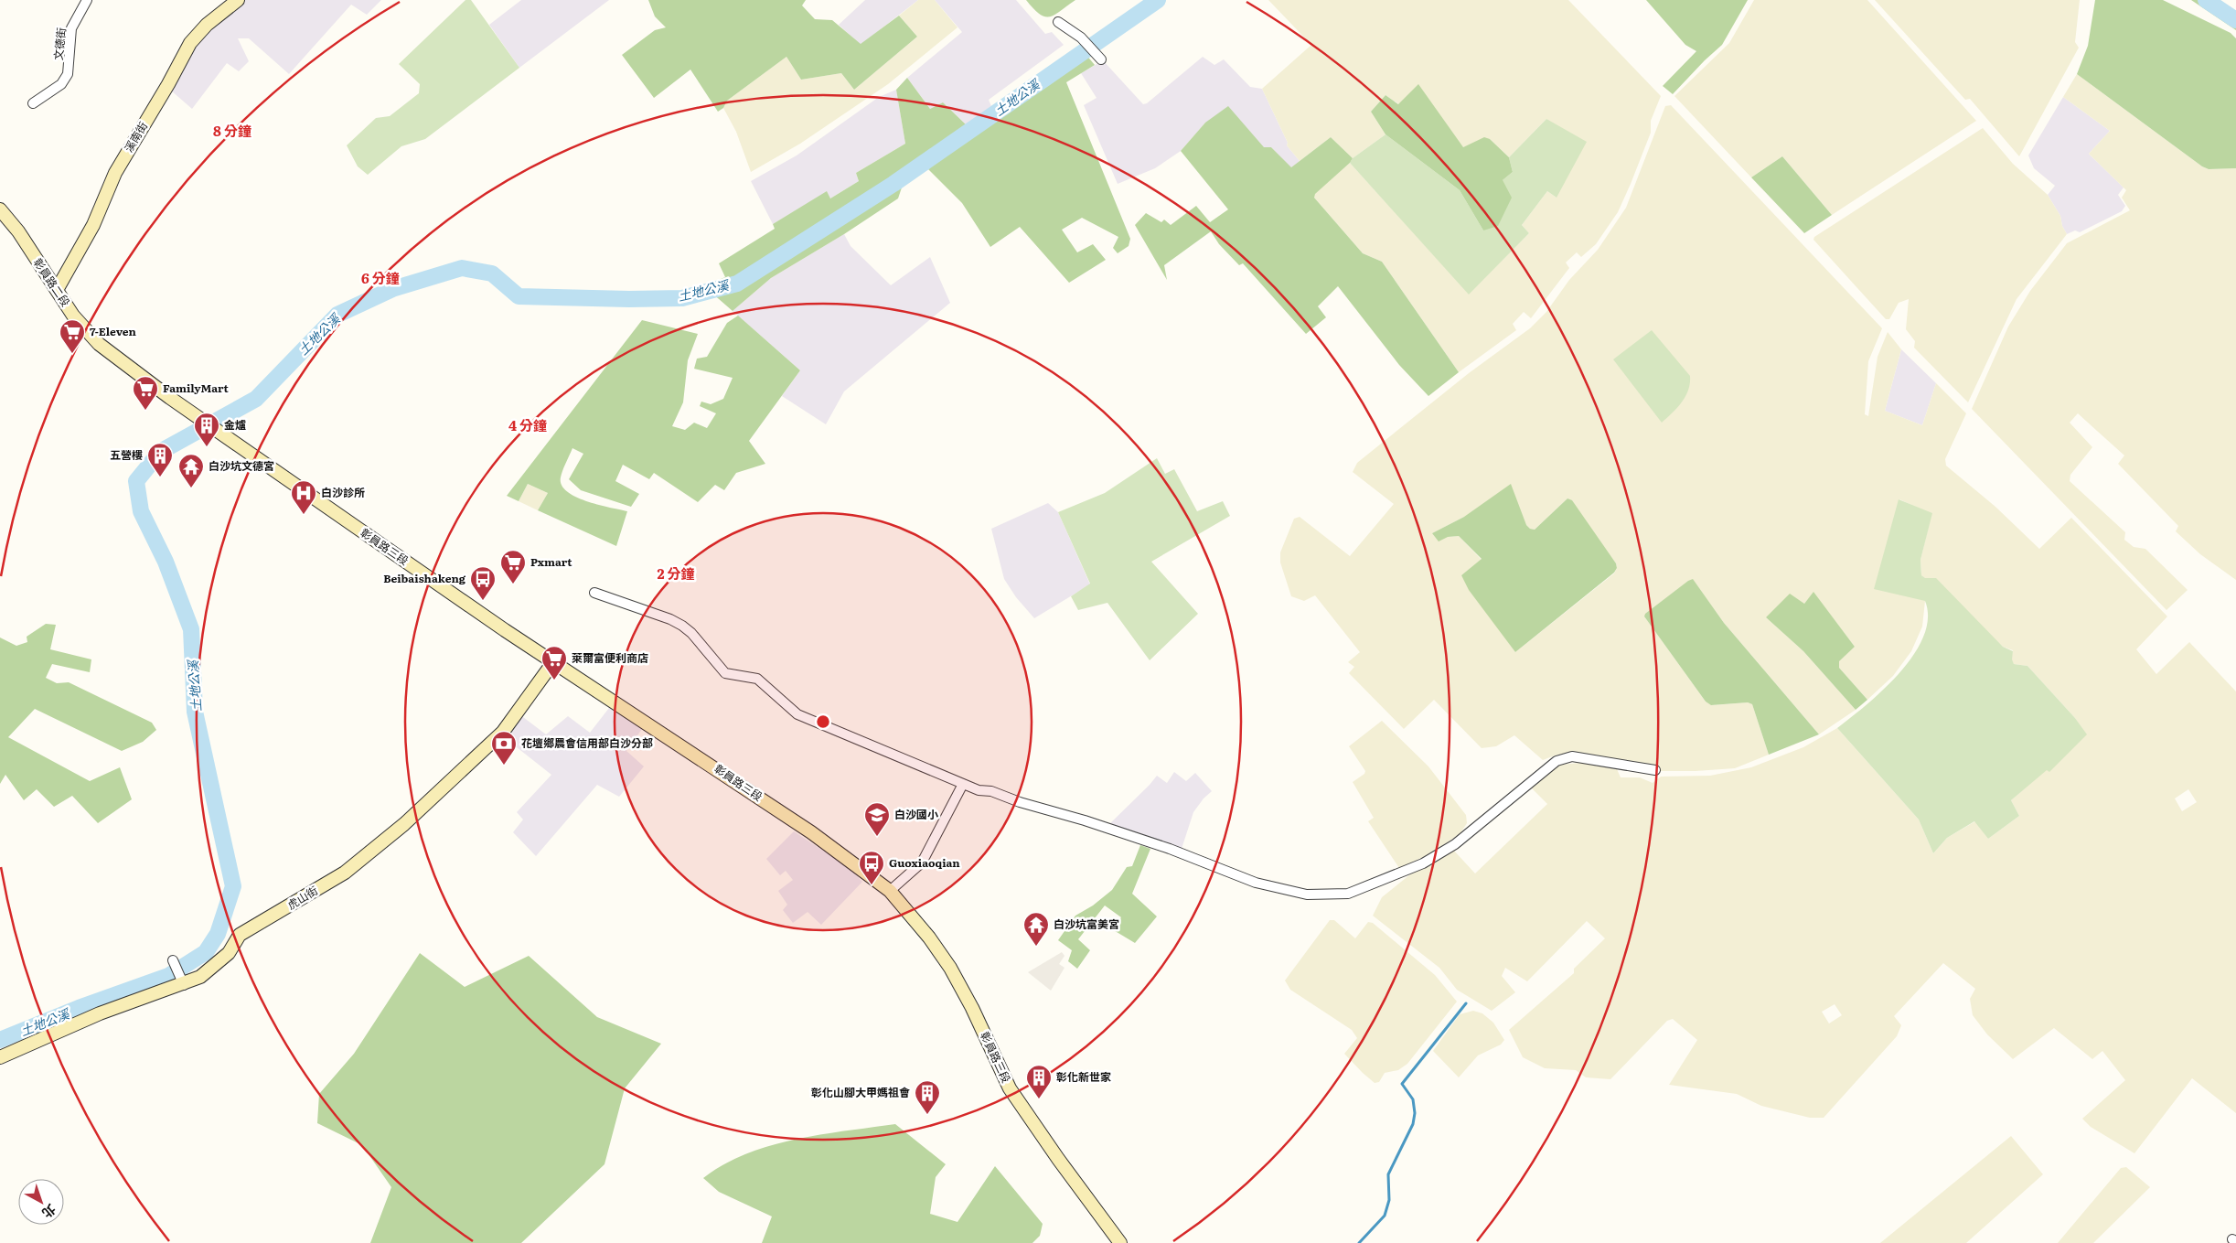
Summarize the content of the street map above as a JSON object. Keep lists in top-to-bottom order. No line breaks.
{"streets":{"main road":["溪南街","彰員路二段","彰員路三段","虎山街"],"street":["文德街"]},"crossings":[["溪南街","彰員路二段"],["彰員路二段","彰員路三段"],["彰員路三段","虎山街"]],"water":["土地公溪"],"places":{"supermarket":["7-Eleven","FamilyMart","Pxmart","萊爾富便利商店"],"building":["金爐","五營樓","彰化新世家","彰化山腳大甲媽祖會"],"temple":["白沙坑文德宮","白沙坑富美宮"],"hospital":["白沙診所"],"bus stop":["Beibaishakeng","Guoxiaoqian"],"bank":["花壇鄉農會信用部白沙分部"],"school or university":["白沙國小"]},"north":"bottom right","rings":["8 分鐘","6 分鐘","4 分鐘","2 分鐘"]}
